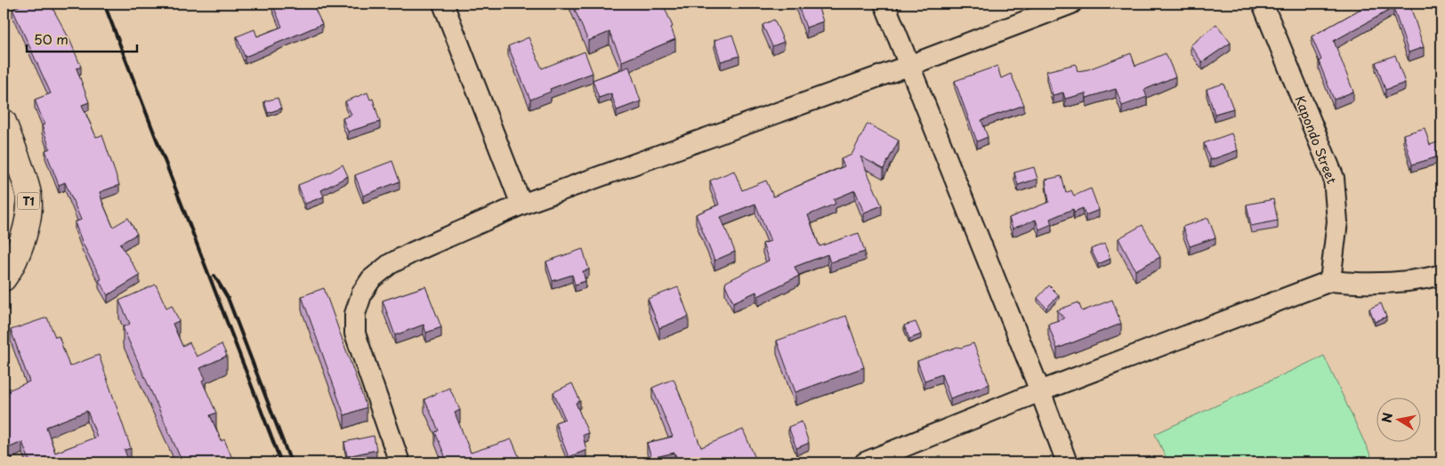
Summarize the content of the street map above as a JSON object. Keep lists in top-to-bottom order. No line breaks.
{"streets":{"highway":["T1"],"street":["Kapondo Street"]},"scale_bar":"50 m","north":"left"}
